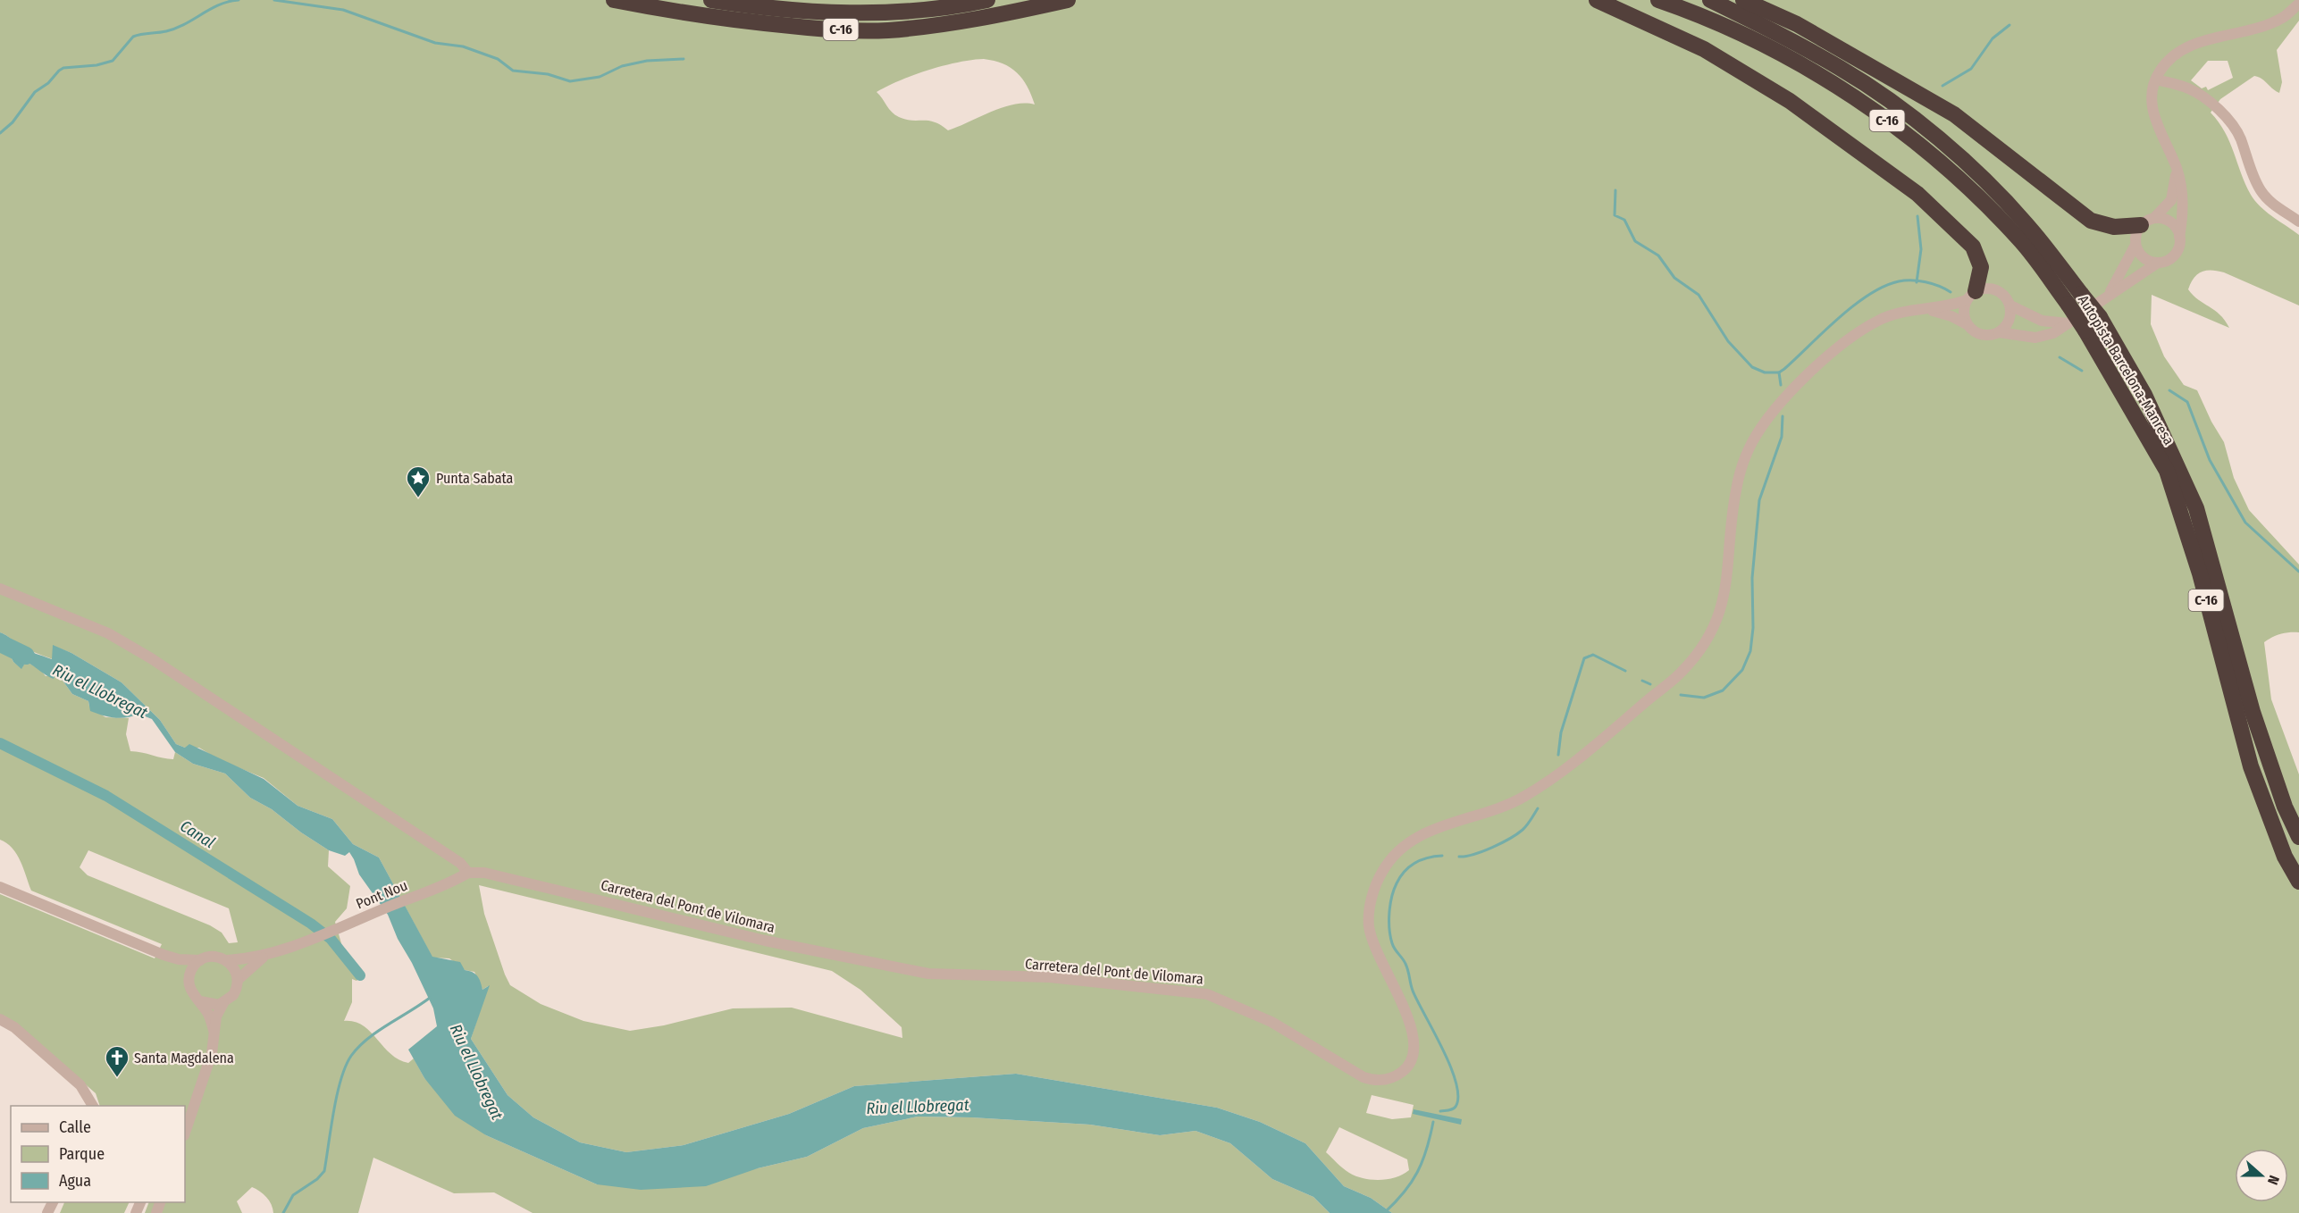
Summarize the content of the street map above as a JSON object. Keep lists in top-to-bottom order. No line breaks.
{"streets":{"highway":["C-16","Autopista Barcelona-Manresa"],"street":["Pont Nou","Carretera del Pont de Vilomara"]},"crossings":[["Pont Nou","Carretera del Pont de Vilomara"]],"water":["Riu el Llobregat","Canal"],"places":{"place":["Punta Sabata"],"church":["Santa Magdalena"]},"legend":["Calle","Parque","Agua"],"north":"right"}
